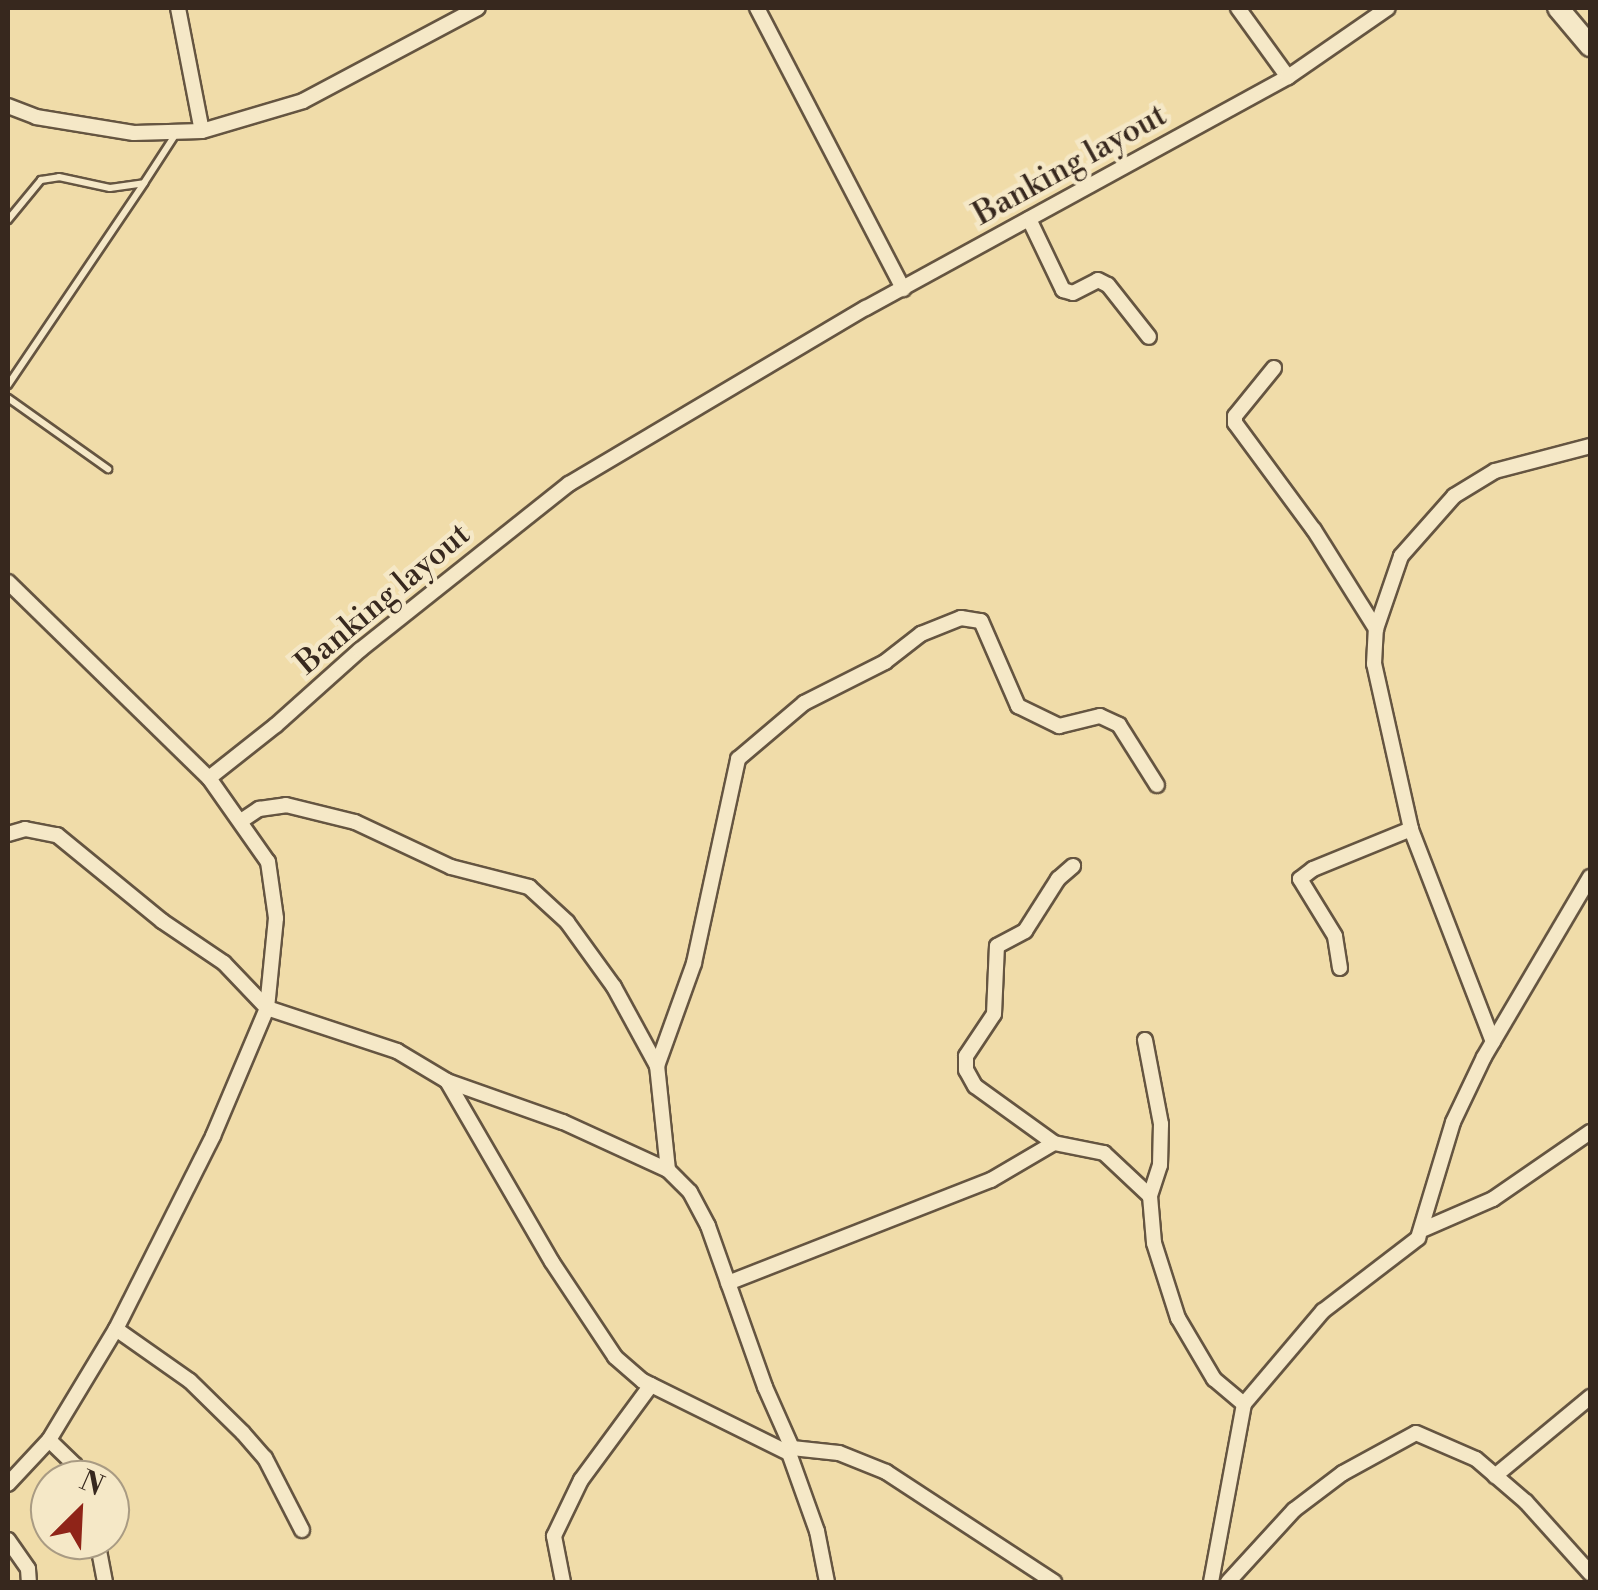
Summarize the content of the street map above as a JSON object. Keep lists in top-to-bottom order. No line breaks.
{"streets":{"street":["Banking layout"]},"north":"top right"}
